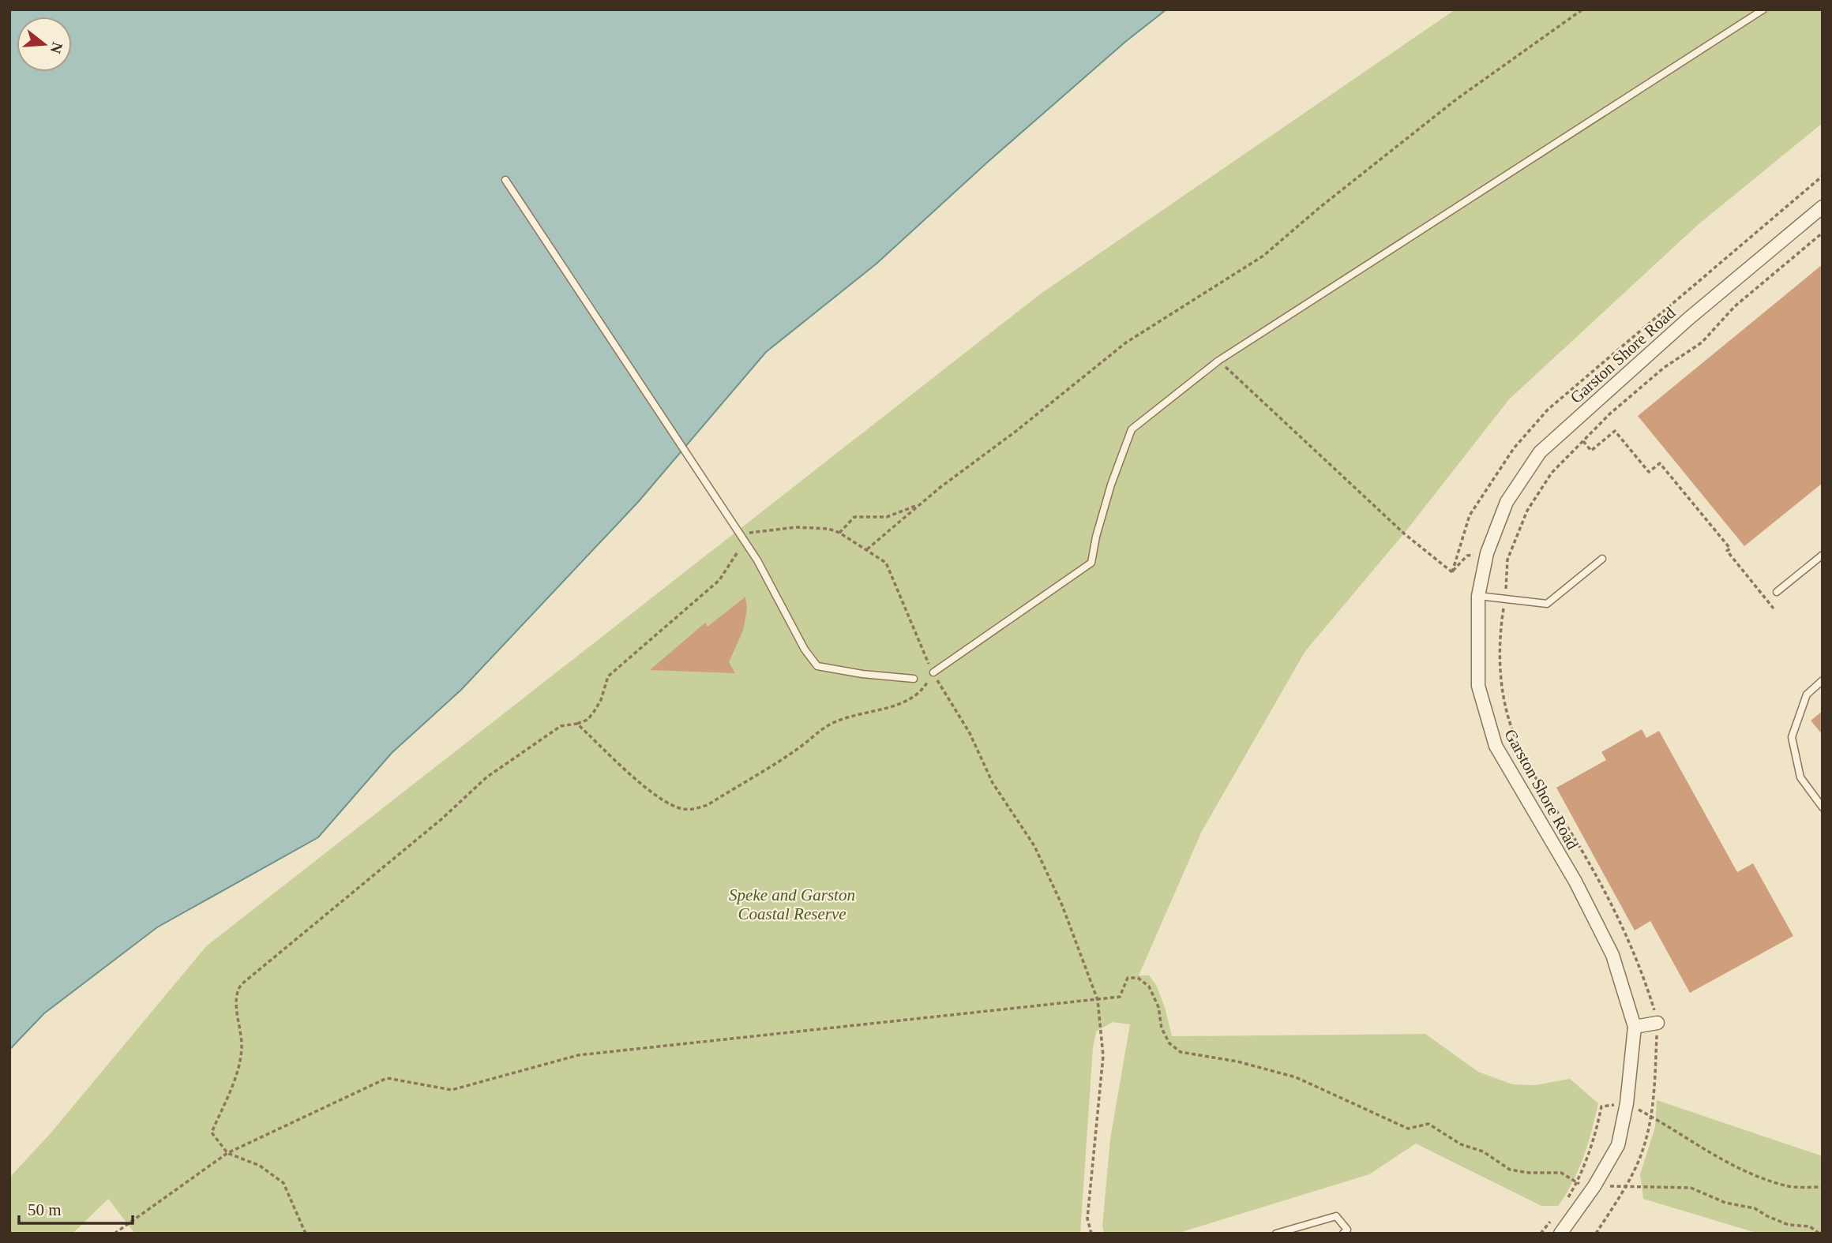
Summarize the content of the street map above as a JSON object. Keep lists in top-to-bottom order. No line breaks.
{"streets":{"street":["Garston Shore Road"]},"parks":["Speke and Garston Coastal Reserve"],"scale_bar":"50 m","north":"right"}
